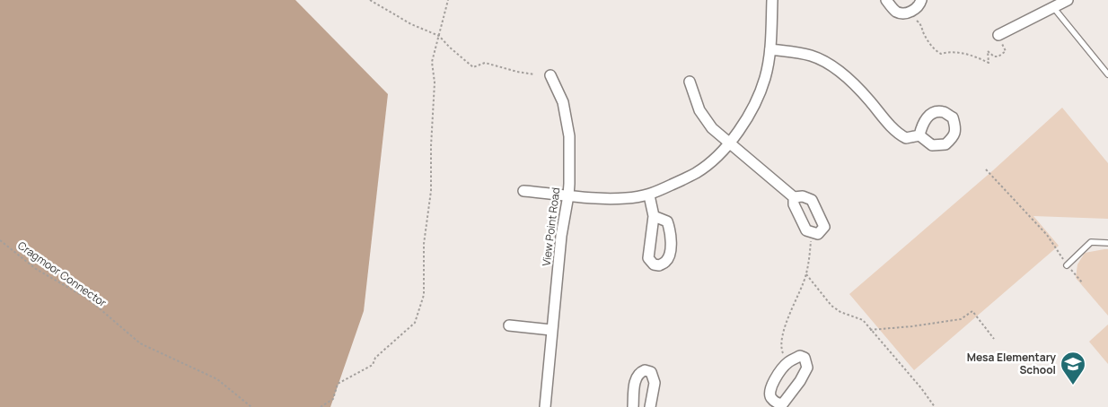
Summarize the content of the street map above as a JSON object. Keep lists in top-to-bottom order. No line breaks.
{"streets":{"street":["View Point Road"],"path":["Cragmoor Connector"]},"places":{"school or university":["Mesa Elementary School"]}}
